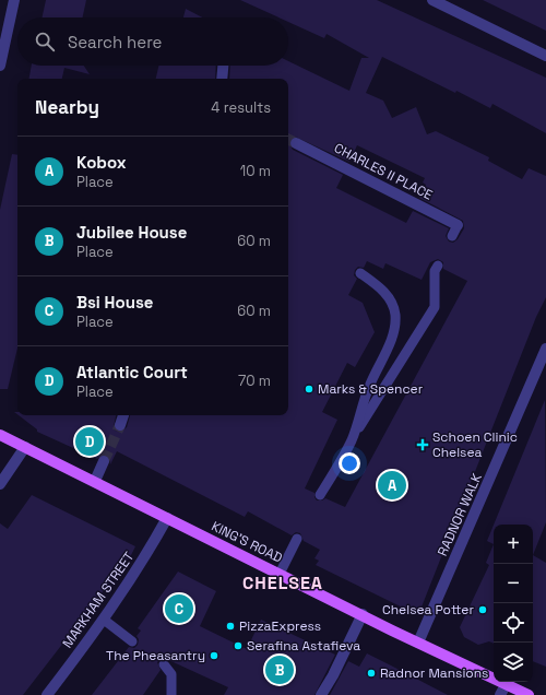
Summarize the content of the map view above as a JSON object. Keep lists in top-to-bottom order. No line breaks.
{"streets":{"main road":["KING'S ROAD"],"street":["CHARLES II PLACE","RADNOR WALK","MARKHAM STREET"]},"crossings":[["RADNOR WALK","KING'S ROAD"],["KING'S ROAD","MARKHAM STREET"]],"districts":["CHELSEA"],"places":{"other":["Marks & Spencer","Chelsea Potter","PizzaExpress","Serafina Astafieva","The Pheasantry","Radnor Mansions"],"health":["Schoen Clinic Chelsea"]},"page":{"search":"Search here","heading":["Nearby","4 results"],"list":[{"mark":"A","name":"Kobox","note":"Place","value":"10 m"},{"mark":"B","name":"Jubilee House","note":"Place","value":"60 m"},{"mark":"C","name":"Bsi House","note":"Place","value":"60 m"},{"mark":"D","name":"Atlantic Court","note":"Place","value":"70 m"}],"pins":["D","A","C","B"],"map_buttons":["+","−"]}}
